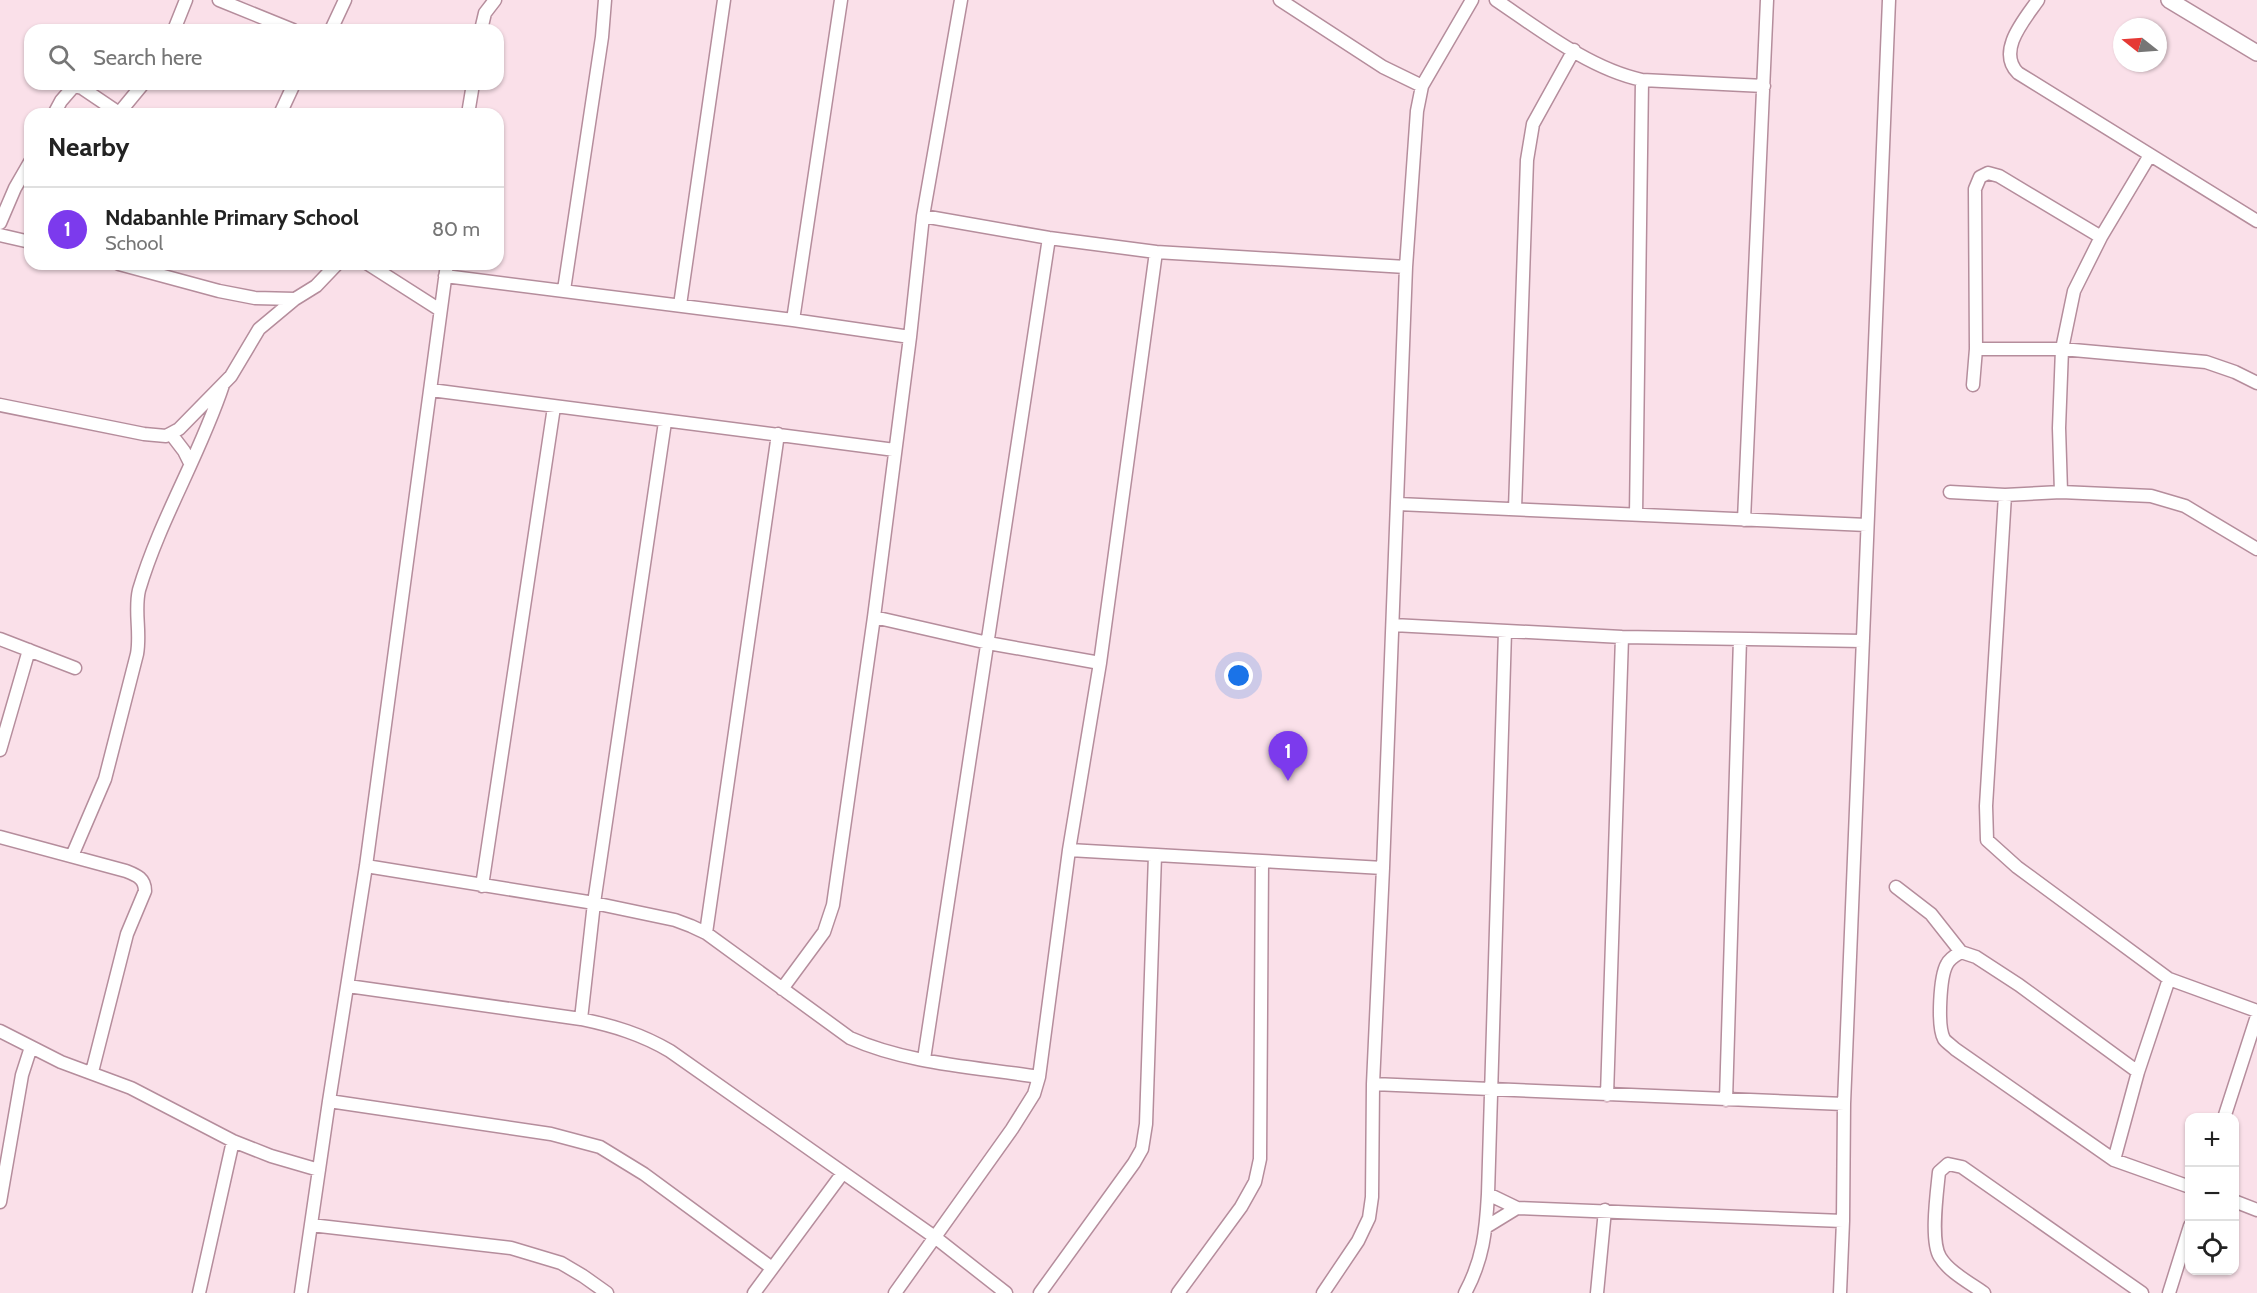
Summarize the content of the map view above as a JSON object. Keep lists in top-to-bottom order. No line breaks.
{"north":"left","page":{"search":"Search here","heading":"Nearby","list":[{"mark":"1","name":"Ndabanhle Primary School","note":"School","value":"80 m"}],"pins":"1","map_buttons":["+","−"]}}
